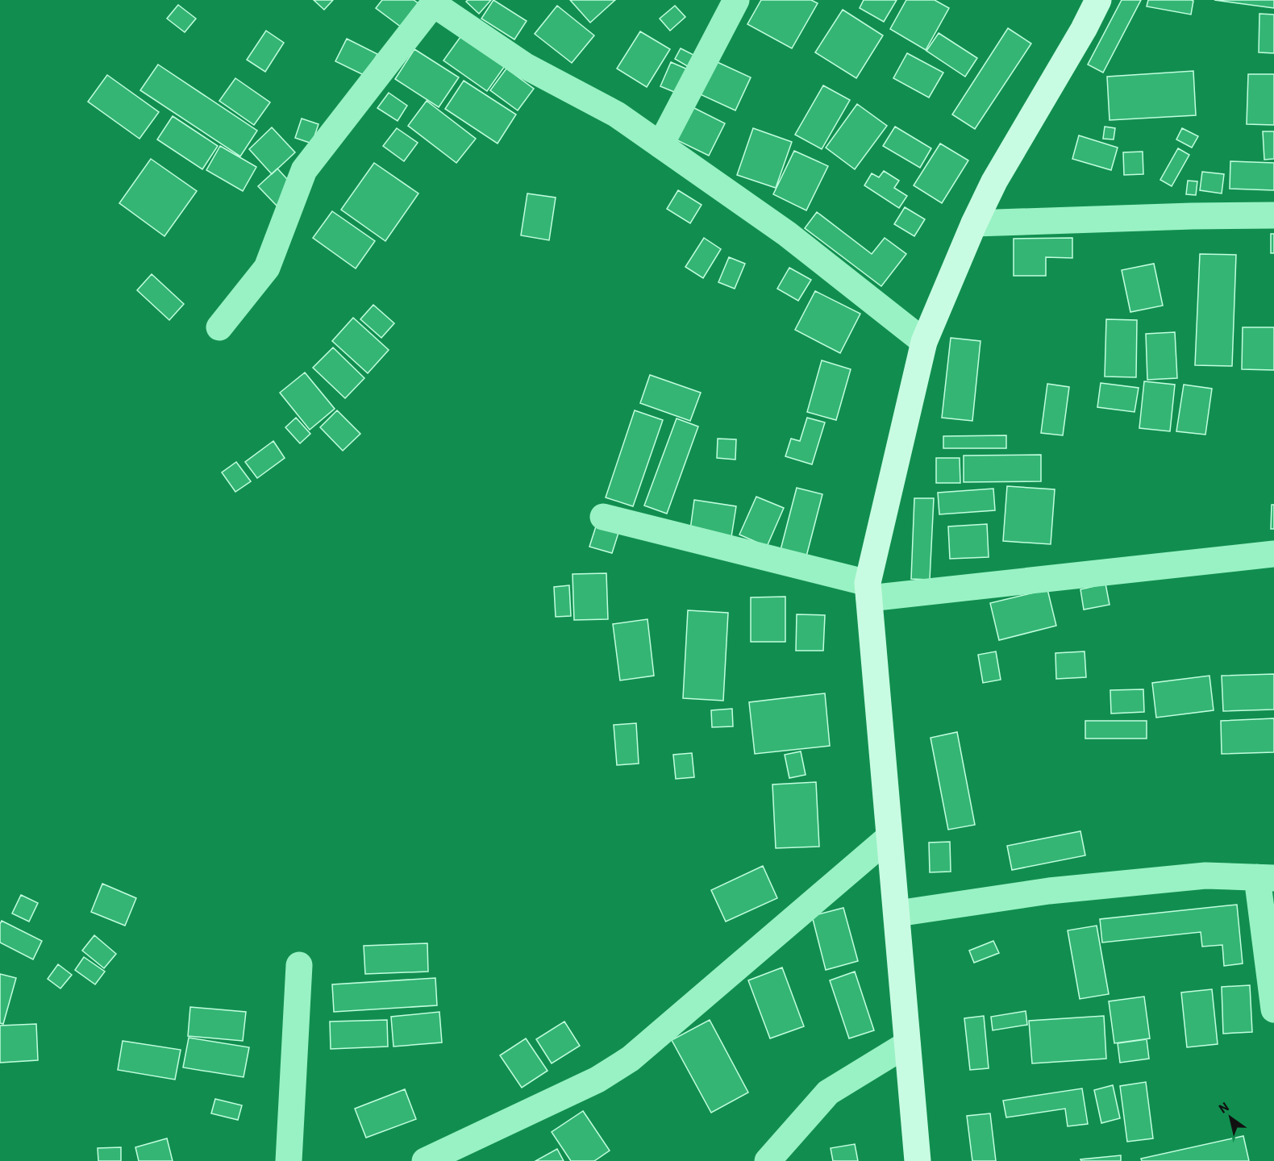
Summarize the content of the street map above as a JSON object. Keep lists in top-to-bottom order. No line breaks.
{"north":"top left"}
